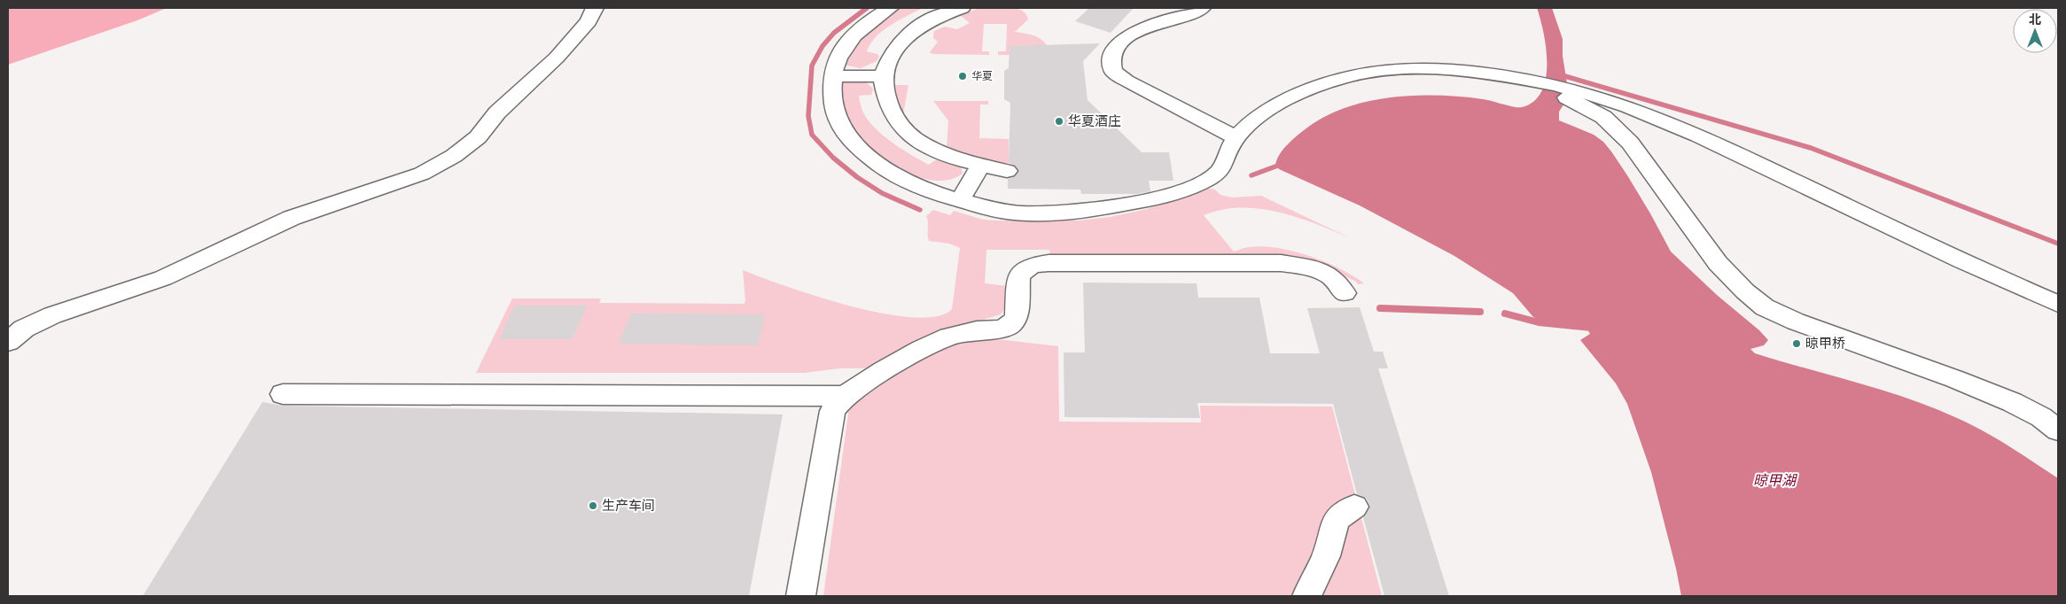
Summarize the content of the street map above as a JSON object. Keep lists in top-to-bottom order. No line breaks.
{"water":["晾甲湖"],"places":["华夏","华夏酒庄","晾甲桥","生产车间"],"north":"top"}
